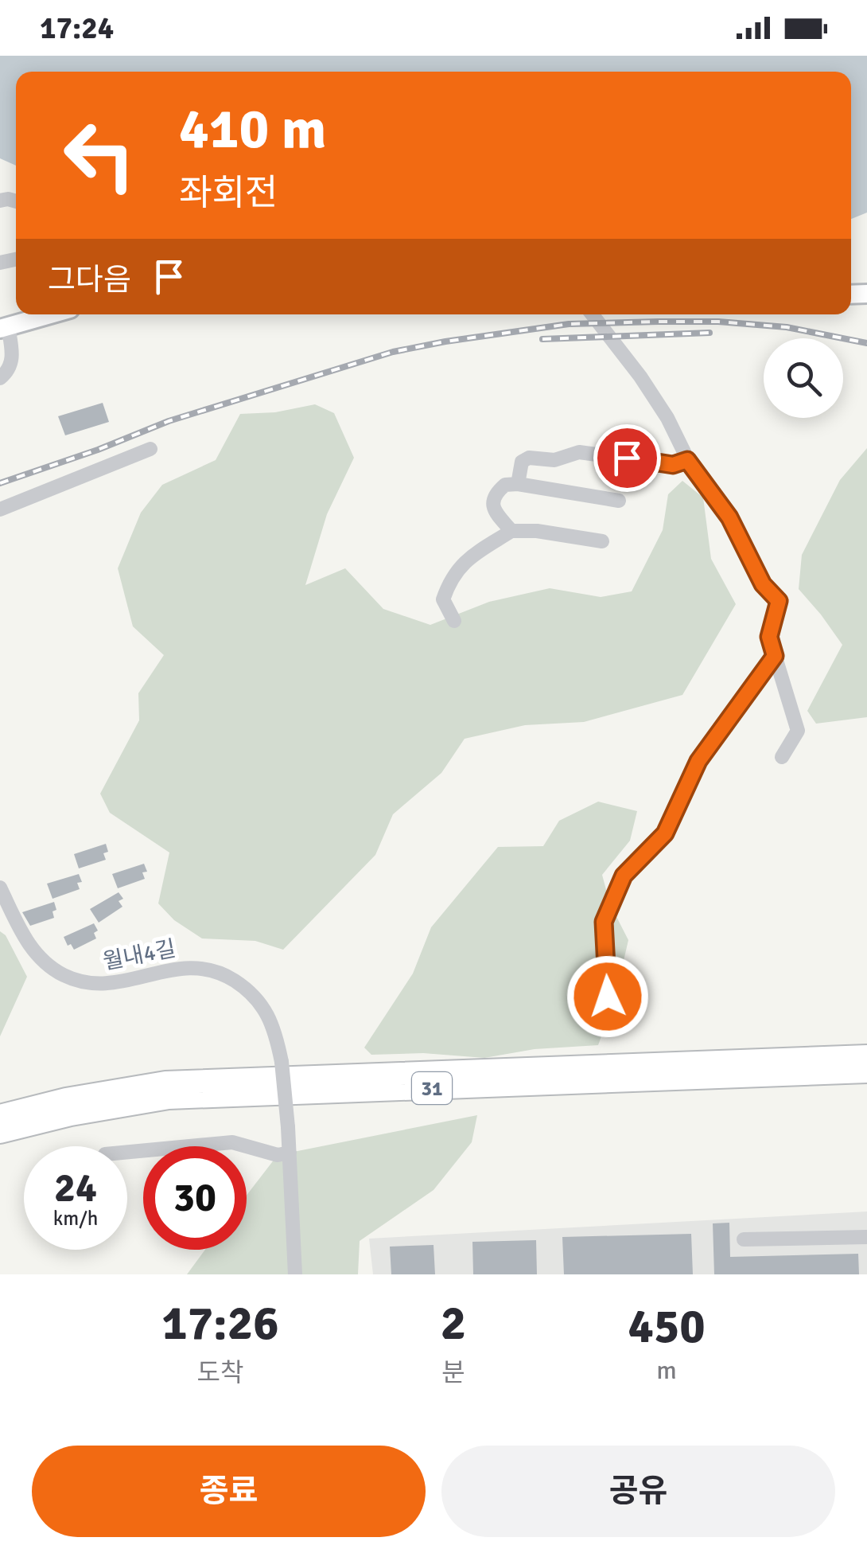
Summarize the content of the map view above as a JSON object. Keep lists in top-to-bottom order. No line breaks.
{"streets":{"highway":["31"],"street":["월내4길"]},"page":{"status":"17:24","turn":["410 m","좌회전"],"then":"그다음","speed":"24 km/h","limit":"30","eta":["17:26","도착","2","분","450","m"],"buttons":["종료","공유"]}}
